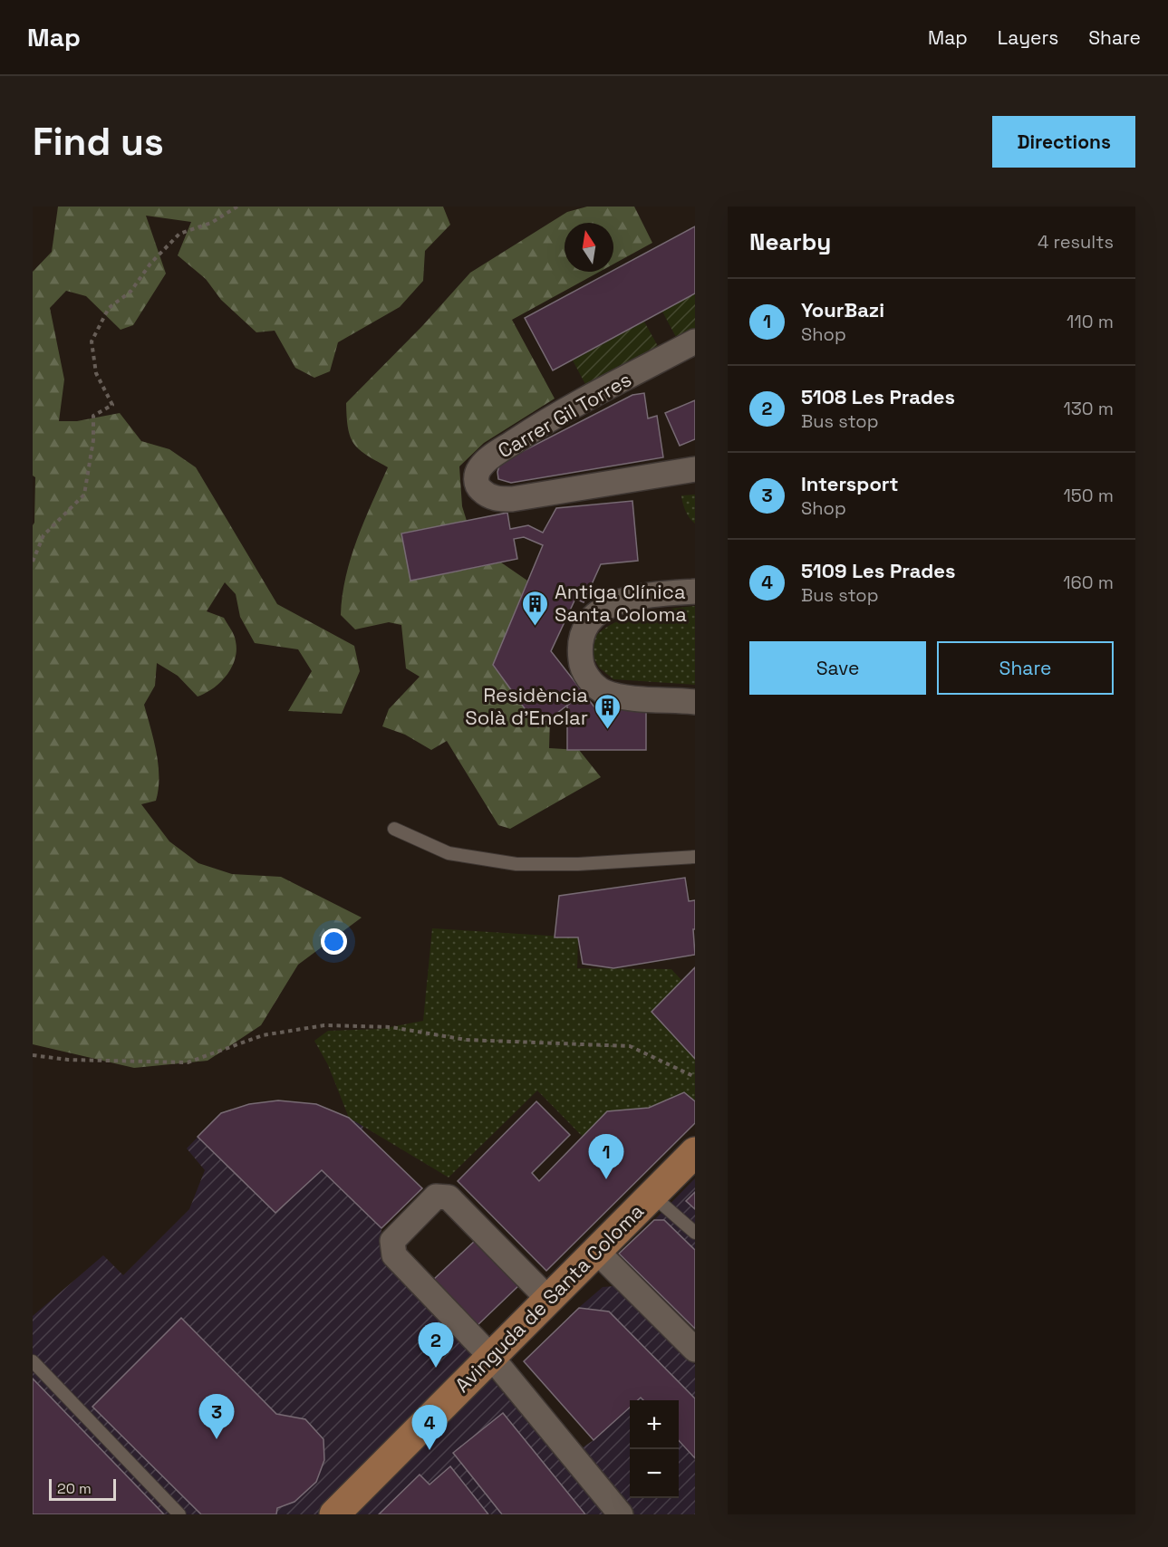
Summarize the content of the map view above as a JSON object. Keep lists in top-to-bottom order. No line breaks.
{"streets":{"main road":["Avinguda de Santa Coloma"],"street":["Carrer Gil Torres"]},"places":{"building":["Antiga Clínica Santa Coloma","Residència Solà d'Enclar"]},"scale_bar":"20 m","north":"top","page":{"header":"Map","nav":["Map","Layers","Share"],"buttons":["Directions",["Save","Share"]],"title":"Find us","heading":["Nearby","4 results"],"list":[{"mark":"1","name":"YourBazi","note":"Shop","value":"110 m"},{"mark":"2","name":"5108 Les Prades","note":"Bus stop","value":"130 m"},{"mark":"3","name":"Intersport","note":"Shop","value":"150 m"},{"mark":"4","name":"5109 Les Prades","note":"Bus stop","value":"160 m"}],"pins":["1","2","3","4"],"map_buttons":["+","−"],"scale":"20 m"}}
